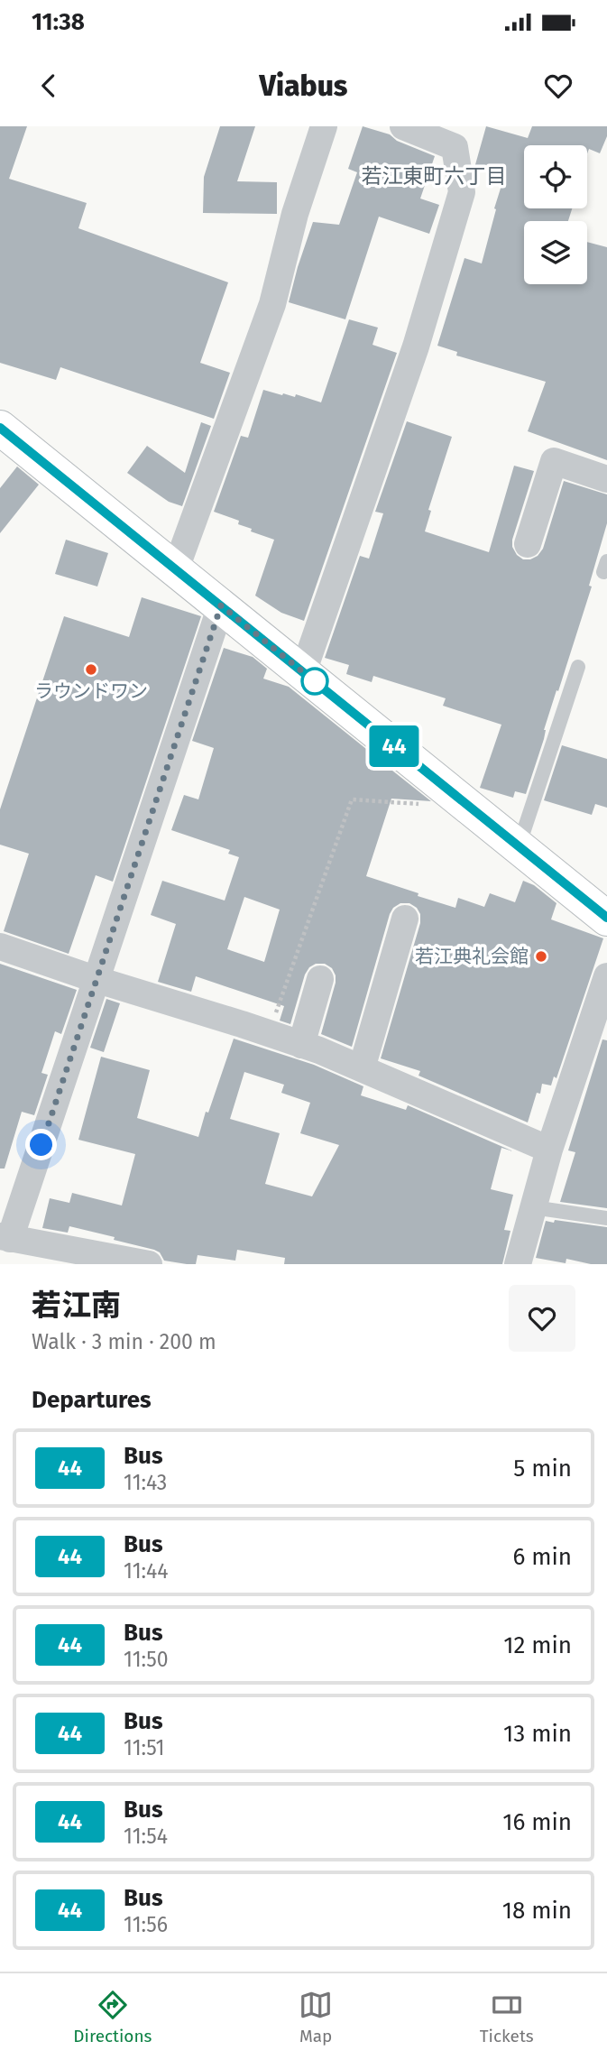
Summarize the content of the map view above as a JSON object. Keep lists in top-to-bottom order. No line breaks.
{"districts":["若江東町六丁目"],"places":["ラウンドワン","若江典礼会館"],"lines":["bus line 44"],"page":{"status":"11:38","header":"Viabus","on_map":"44","heading":[["若江南","Walk · 3 min · 200 m"],"Departures"],"list":[{"mark":"44","name":"Bus","note":"11:43","value":"5 min"},{"mark":"44","name":"Bus","note":"11:44","value":"6 min"},{"mark":"44","name":"Bus","note":"11:50","value":"12 min"},{"mark":"44","name":"Bus","note":"11:51","value":"13 min"},{"mark":"44","name":"Bus","note":"11:54","value":"16 min"},{"mark":"44","name":"Bus","note":"11:56","value":"18 min"}],"tabs":["Directions","Map","Tickets"]}}
